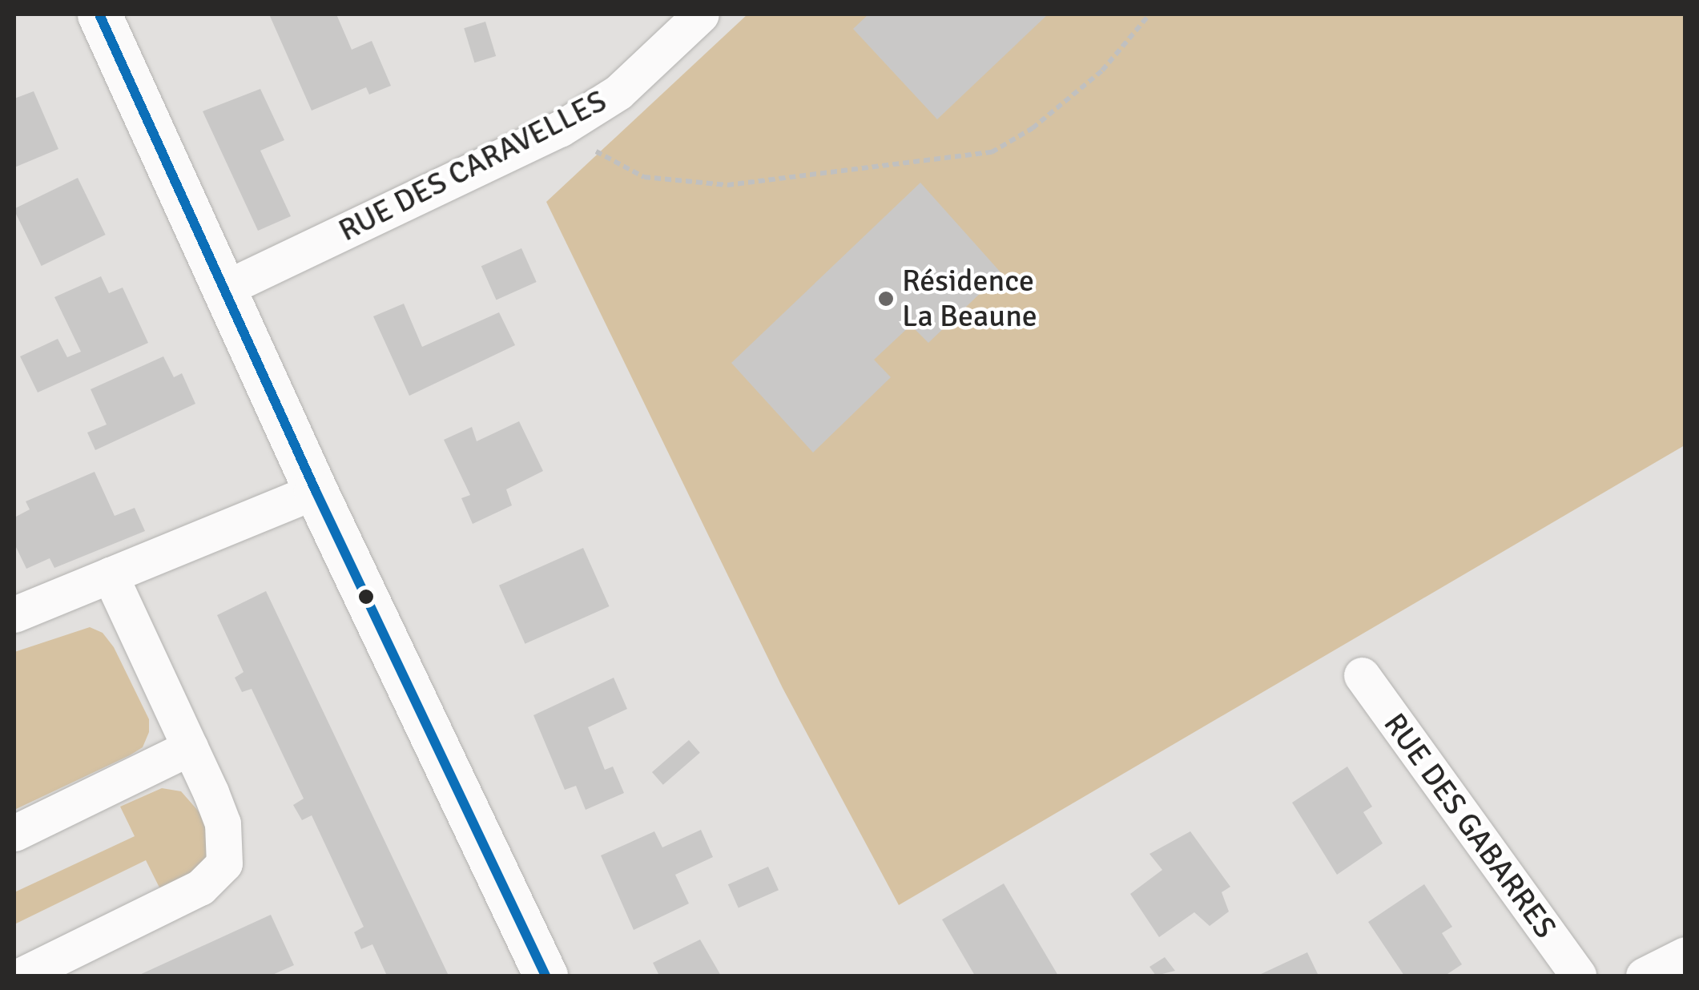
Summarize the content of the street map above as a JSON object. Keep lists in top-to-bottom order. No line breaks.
{"streets":{"street":["RUE DES CARAVELLES","RUE DES GABARRES"]},"places":["Résidence La Beaune"]}
